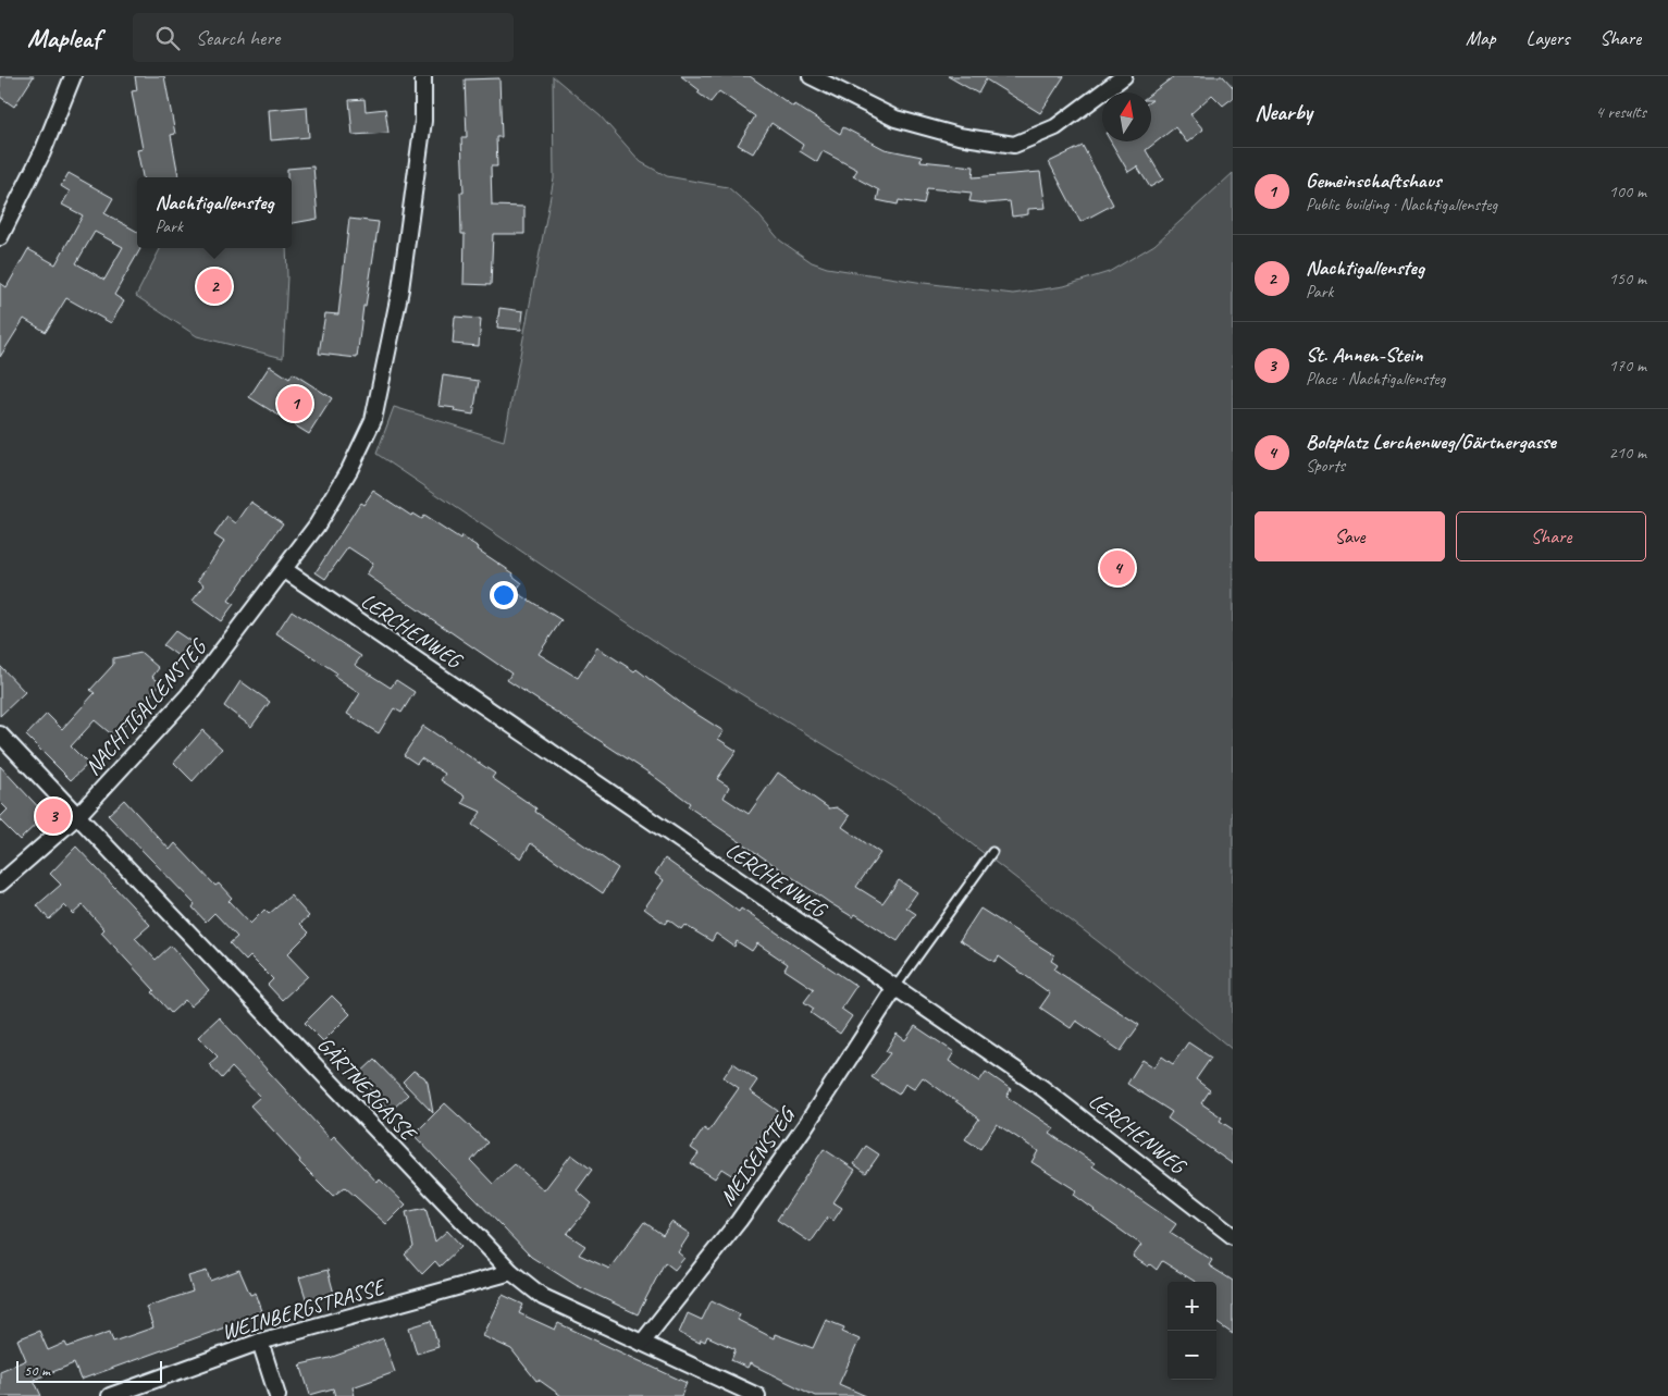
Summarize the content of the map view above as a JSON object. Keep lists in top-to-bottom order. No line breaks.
{"streets":{"street":["LERCHENWEG","NACHTIGALLENSTEG","GÄRTNERGASSE","MEISENSTEG","WEINBERGSTRASSE"]},"crossings":[["LERCHENWEG","NACHTIGALLENSTEG"],["LERCHENWEG","MEISENSTEG"],["NACHTIGALLENSTEG","GÄRTNERGASSE"],["GÄRTNERGASSE","MEISENSTEG"],["GÄRTNERGASSE","WEINBERGSTRASSE"]],"scale_bar":"50 m","north":"top","page":{"header":"Mapleaf","search":"Search here","nav":["Map","Layers","Share"],"heading":["Nearby","4 results"],"list":[{"mark":"1","name":"Gemeinschaftshaus","note":"Public building · Nachtigallensteg","value":"100 m"},{"mark":"2","name":"Nachtigallensteg","note":"Park","value":"150 m"},{"mark":"3","name":"St. Annen-Stein","note":"Place · Nachtigallensteg","value":"170 m"},{"mark":"4","name":"Bolzplatz Lerchenweg/Gärtnergasse","note":"Sports","value":"210 m"}],"popup":["Nachtigallensteg","Park"],"pins":["2","1","4","3"],"buttons":["Save","Share"],"map_buttons":["+","−"],"scale":"50 m"}}
